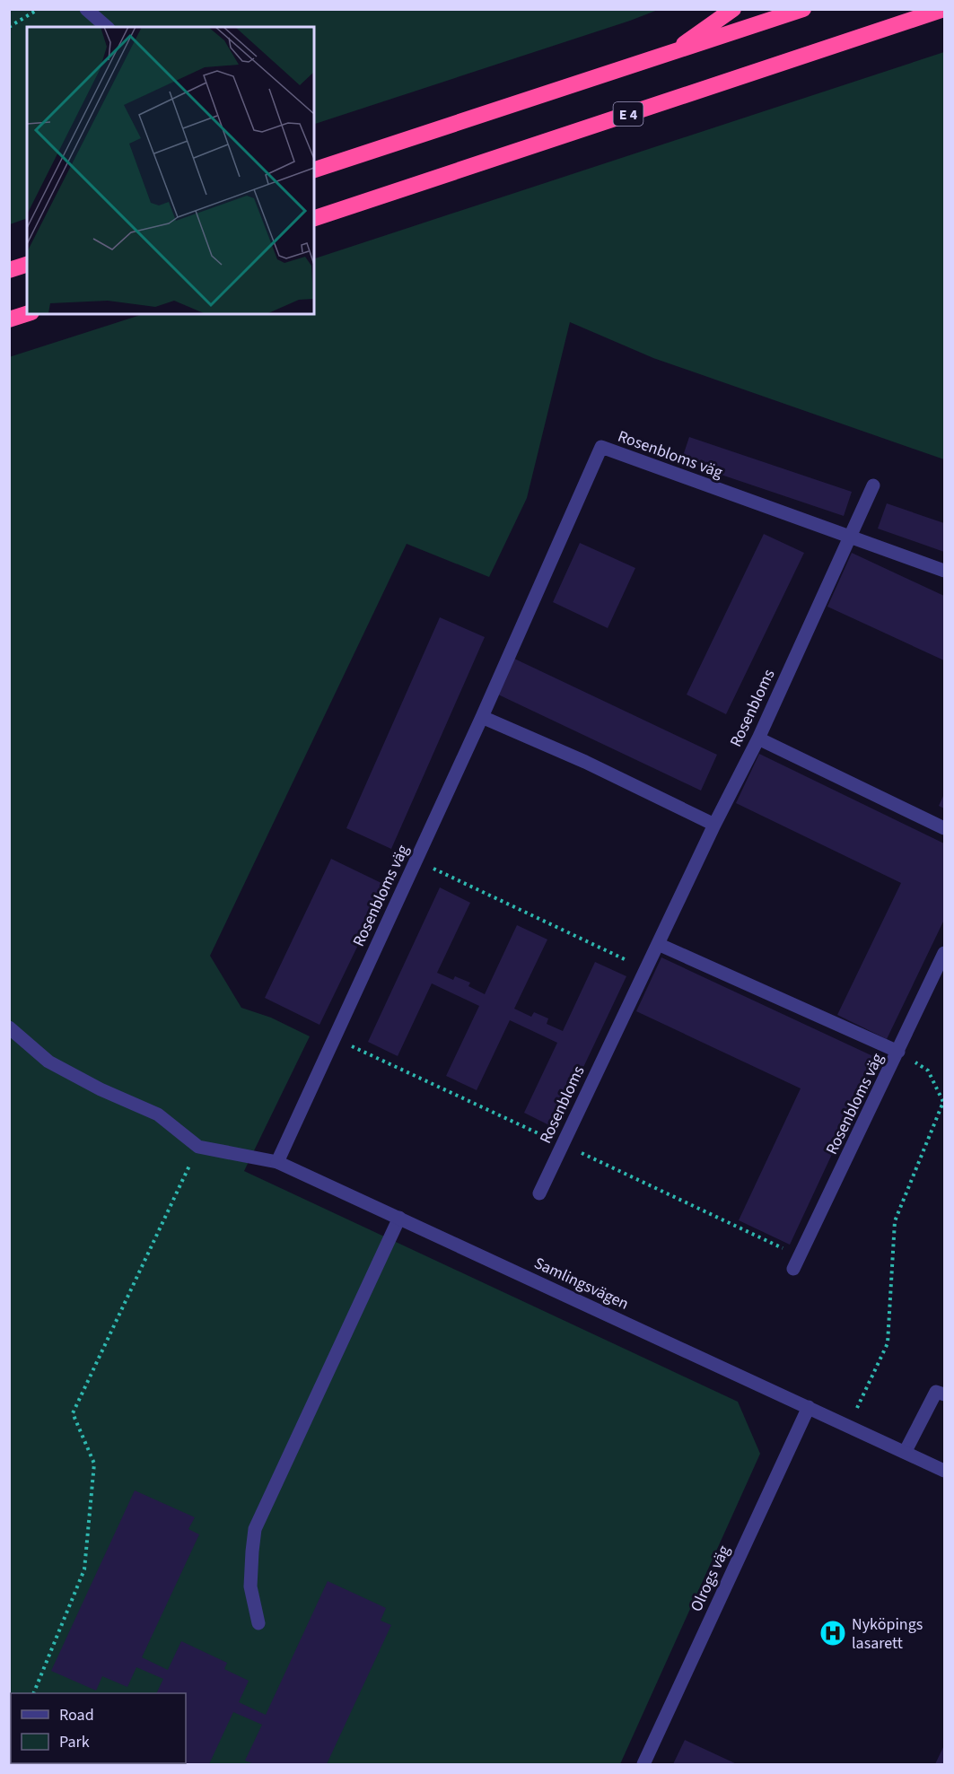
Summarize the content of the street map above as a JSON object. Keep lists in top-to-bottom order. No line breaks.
{"streets":{"highway":["E 4"],"street":["Rosenbloms väg","Rosenbloms","Samlingsvägen","Olrogs väg"]},"crossings":[["Rosenbloms väg","Rosenbloms"],["Rosenbloms väg","Samlingsvägen"],["Samlingsvägen","Olrogs väg"]],"places":{"hospital":["Nyköpings lasarett"]},"legend":["Road","Park"]}
